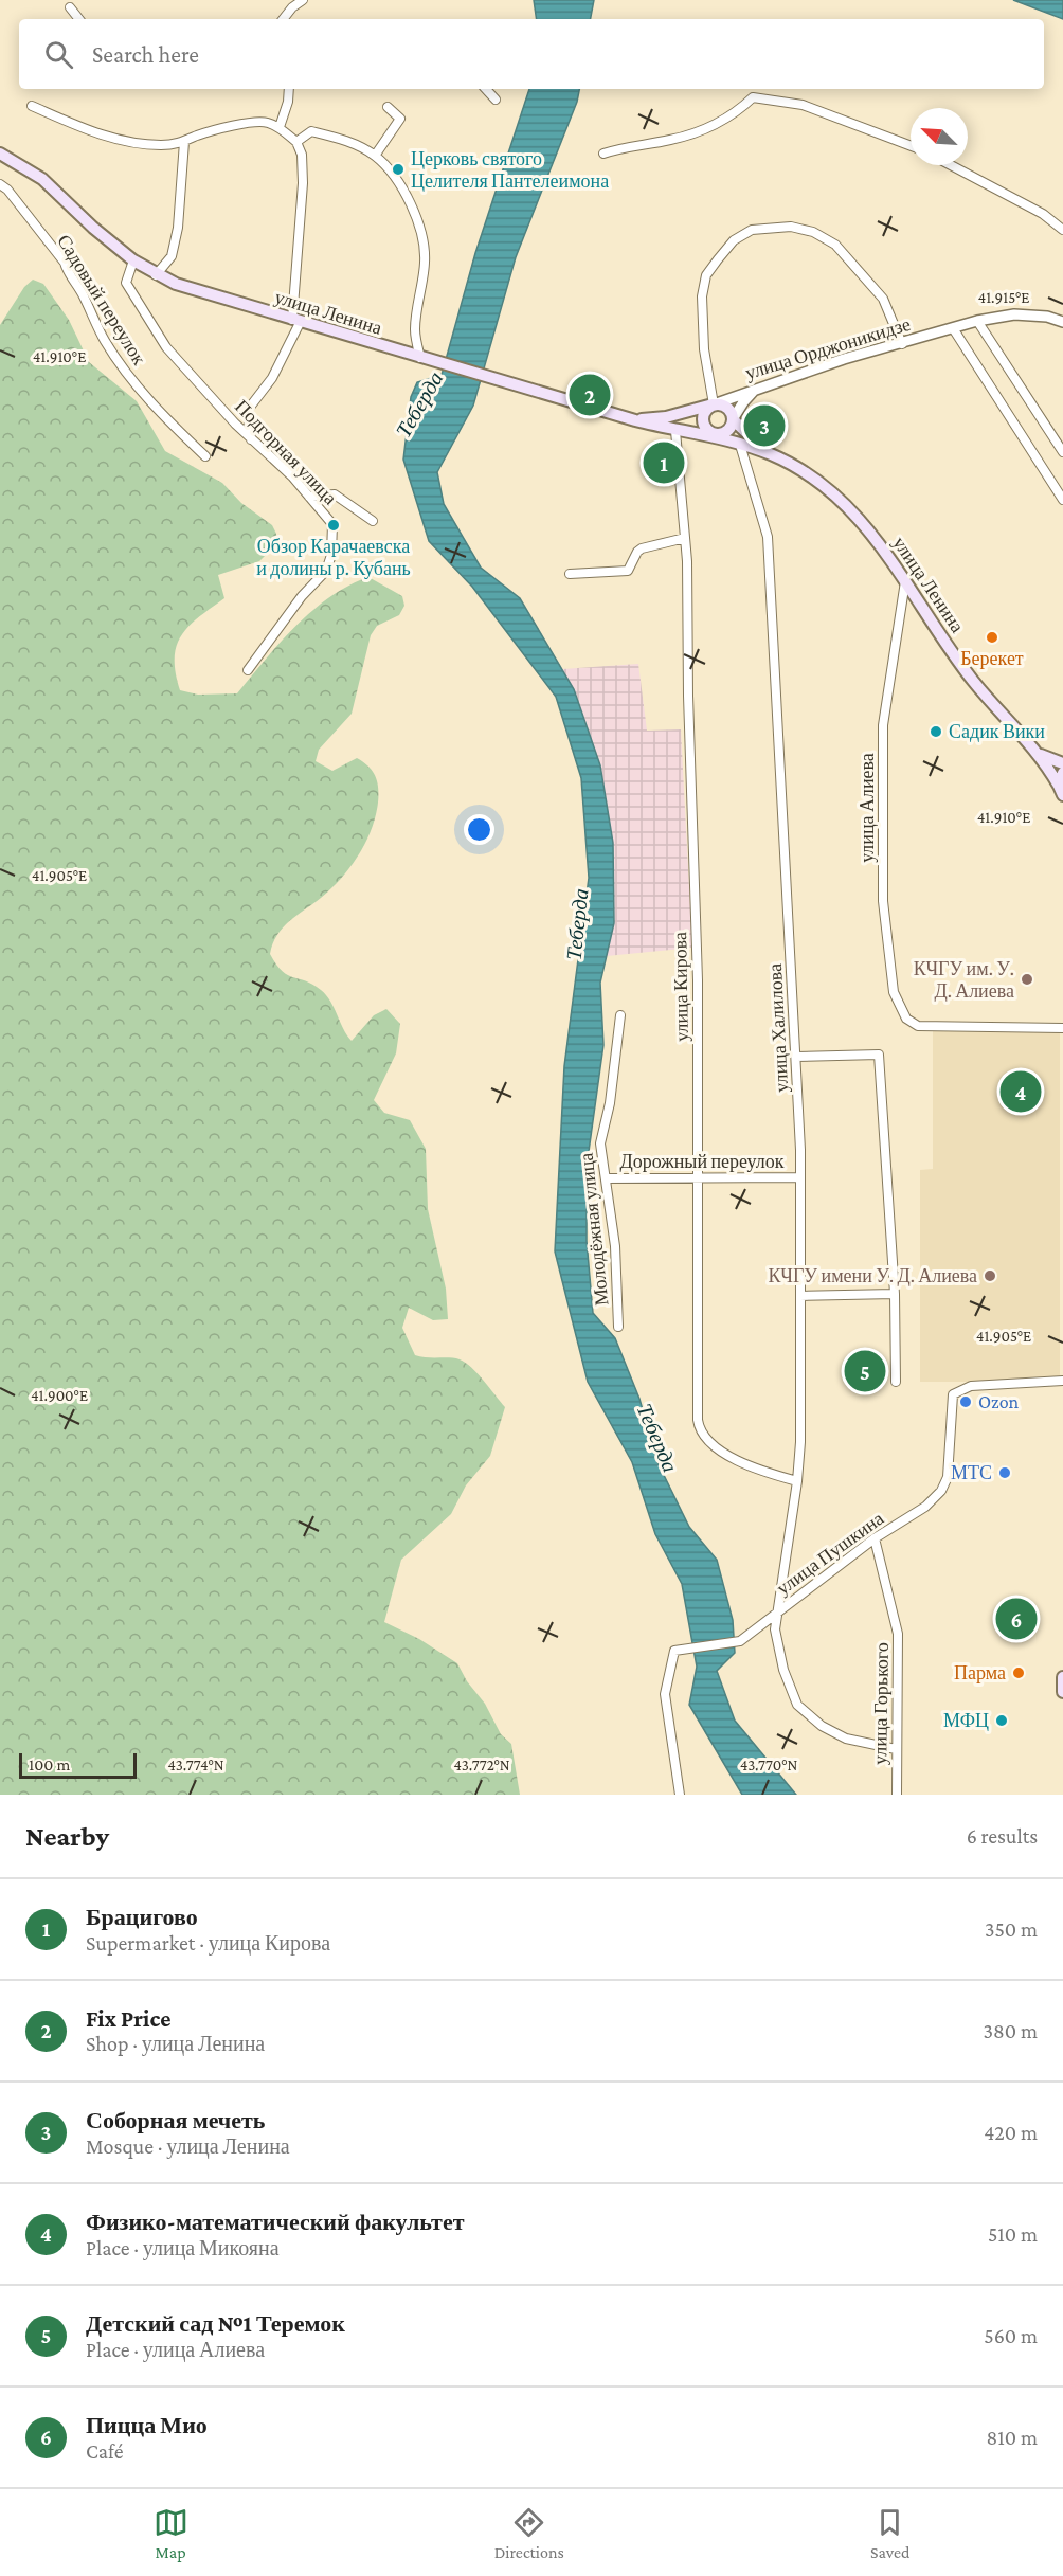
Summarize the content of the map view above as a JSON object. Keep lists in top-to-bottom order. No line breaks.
{"streets":{"main road":["улица Ленина"],"street":["Садовый переулок","улица Орджоникидзе","Подгорная улица","улица Алиева","улица Кирова","улица Халилова","Дорожный переулок","Молодёжная улица","улица Пушкина","улица Горького"]},"crossings":[["улица Ленина","улица Орджоникидзе"],["улица Ленина","Подгорная улица"],["улица Ленина","улица Алиева"],["улица Ленина","улица Кирова"],["улица Ленина","улица Халилова"],["улица Кирова","улица Халилова"],["улица Кирова","Дорожный переулок"],["улица Халилова","Дорожный переулок"],["улица Халилова","улица Пушкина"],["улица Халилова","улица Горького"],["Дорожный переулок","Молодёжная улица"],["улица Пушкина","улица Горького"]],"water":["Теберда"],"places":["Церковь святого Целителя Пантелеимона","Обзор Карачаевска и долины р. Кубань","Берекет","Садик Вики","КЧГУ им. У. Д. Алиева","КЧГУ имени У. Д. Алиева","Ozon","МТС","Парма","МФЦ"],"scale_bar":"100 m","north":"top left","page":{"search":"Search here","pins":["2","3","1","4","5","6"],"scale":"100 m","heading":["Nearby","6 results"],"list":[{"mark":"1","name":"Брацигово","note":"Supermarket · улица Кирова","value":"350 m"},{"mark":"2","name":"Fix Price","note":"Shop · улица Ленина","value":"380 m"},{"mark":"3","name":"Соборная мечеть","note":"Mosque · улица Ленина","value":"420 m"},{"mark":"4","name":"Физико-математический факультет","note":"Place · улица Микояна","value":"510 m"},{"mark":"5","name":"Детский сад №1 Теремок","note":"Place · улица Алиева","value":"560 m"},{"mark":"6","name":"Пицца Мио","note":"Café","value":"810 m"}],"nav":["Map","Directions","Saved"]},"coordinates":["41.915°E","41.910°E","41.905°E","41.900°E","43.774°N","43.772°N","43.770°N"]}
